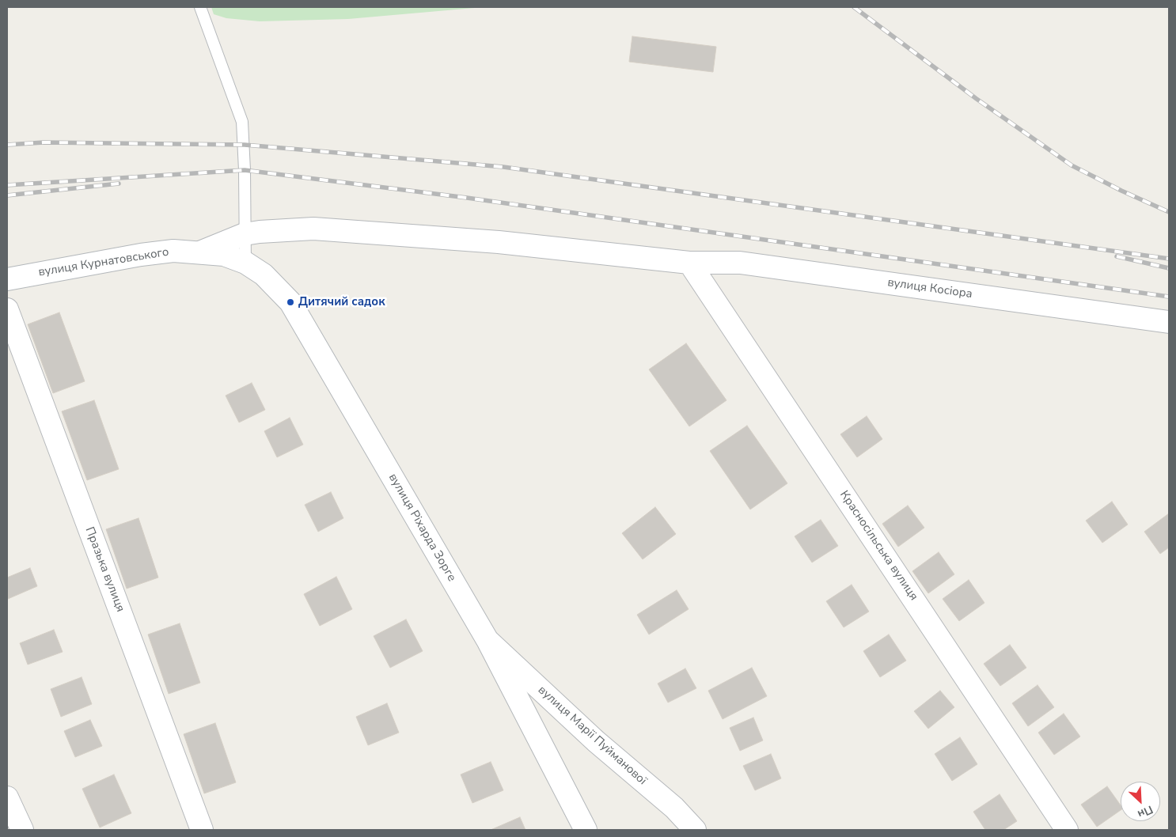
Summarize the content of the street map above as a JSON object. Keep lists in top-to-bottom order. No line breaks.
{"streets":{"street":["вулиця Курнатовського","вулиця Косіора","вулиця Ріхарда Зорге","Красносільська вулиця","Празька вулиця","вулиця Марії Пуйманової"]},"crossings":[["вулиця Курнатовського","вулиця Косіора"],["вулиця Курнатовського","вулиця Ріхарда Зорге"],["вулиця Косіора","Красносільська вулиця"],["вулиця Ріхарда Зорге","вулиця Марії Пуйманової"]],"places":["Дитячий садок"],"north":"bottom right"}
